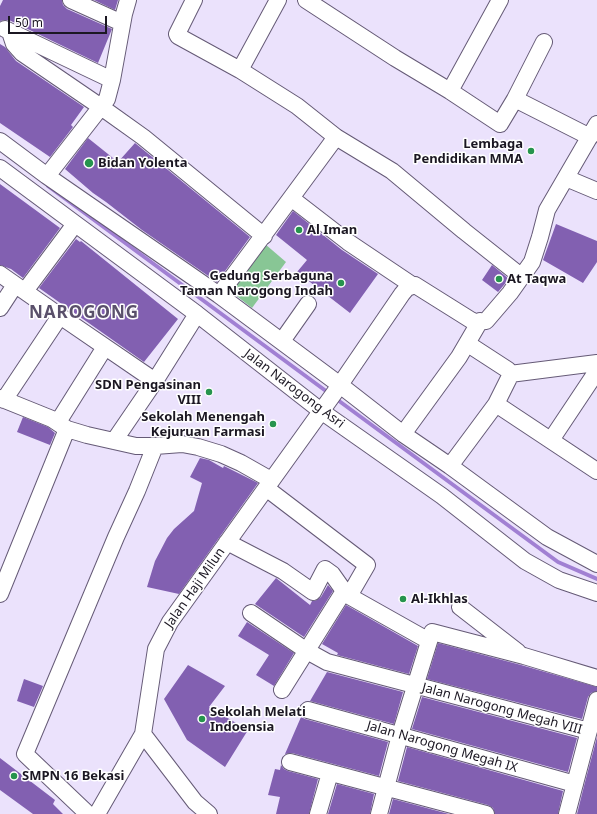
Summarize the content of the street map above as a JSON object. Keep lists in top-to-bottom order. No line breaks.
{"streets":{"street":["Jalan Narogong Asri","Jalan Haji Milun","Jalan Narogong Megah VIII","Jalan Narogong Megah IX"]},"crossings":[["Jalan Narogong Asri","Jalan Haji Milun"]],"districts":["NAROGONG"],"places":["Lembaga Pendidikan MMA","Bidan Yolenta","Al Iman","At Taqwa","Gedung Serbaguna Taman Narogong Indah","SDN Pengasinan VIII","Sekolah Menengah Kejuruan Farmasi","Al-Ikhlas","Sekolah Melati Indoensia","SMPN 16 Bekasi"],"scale_bar":"50 m"}
